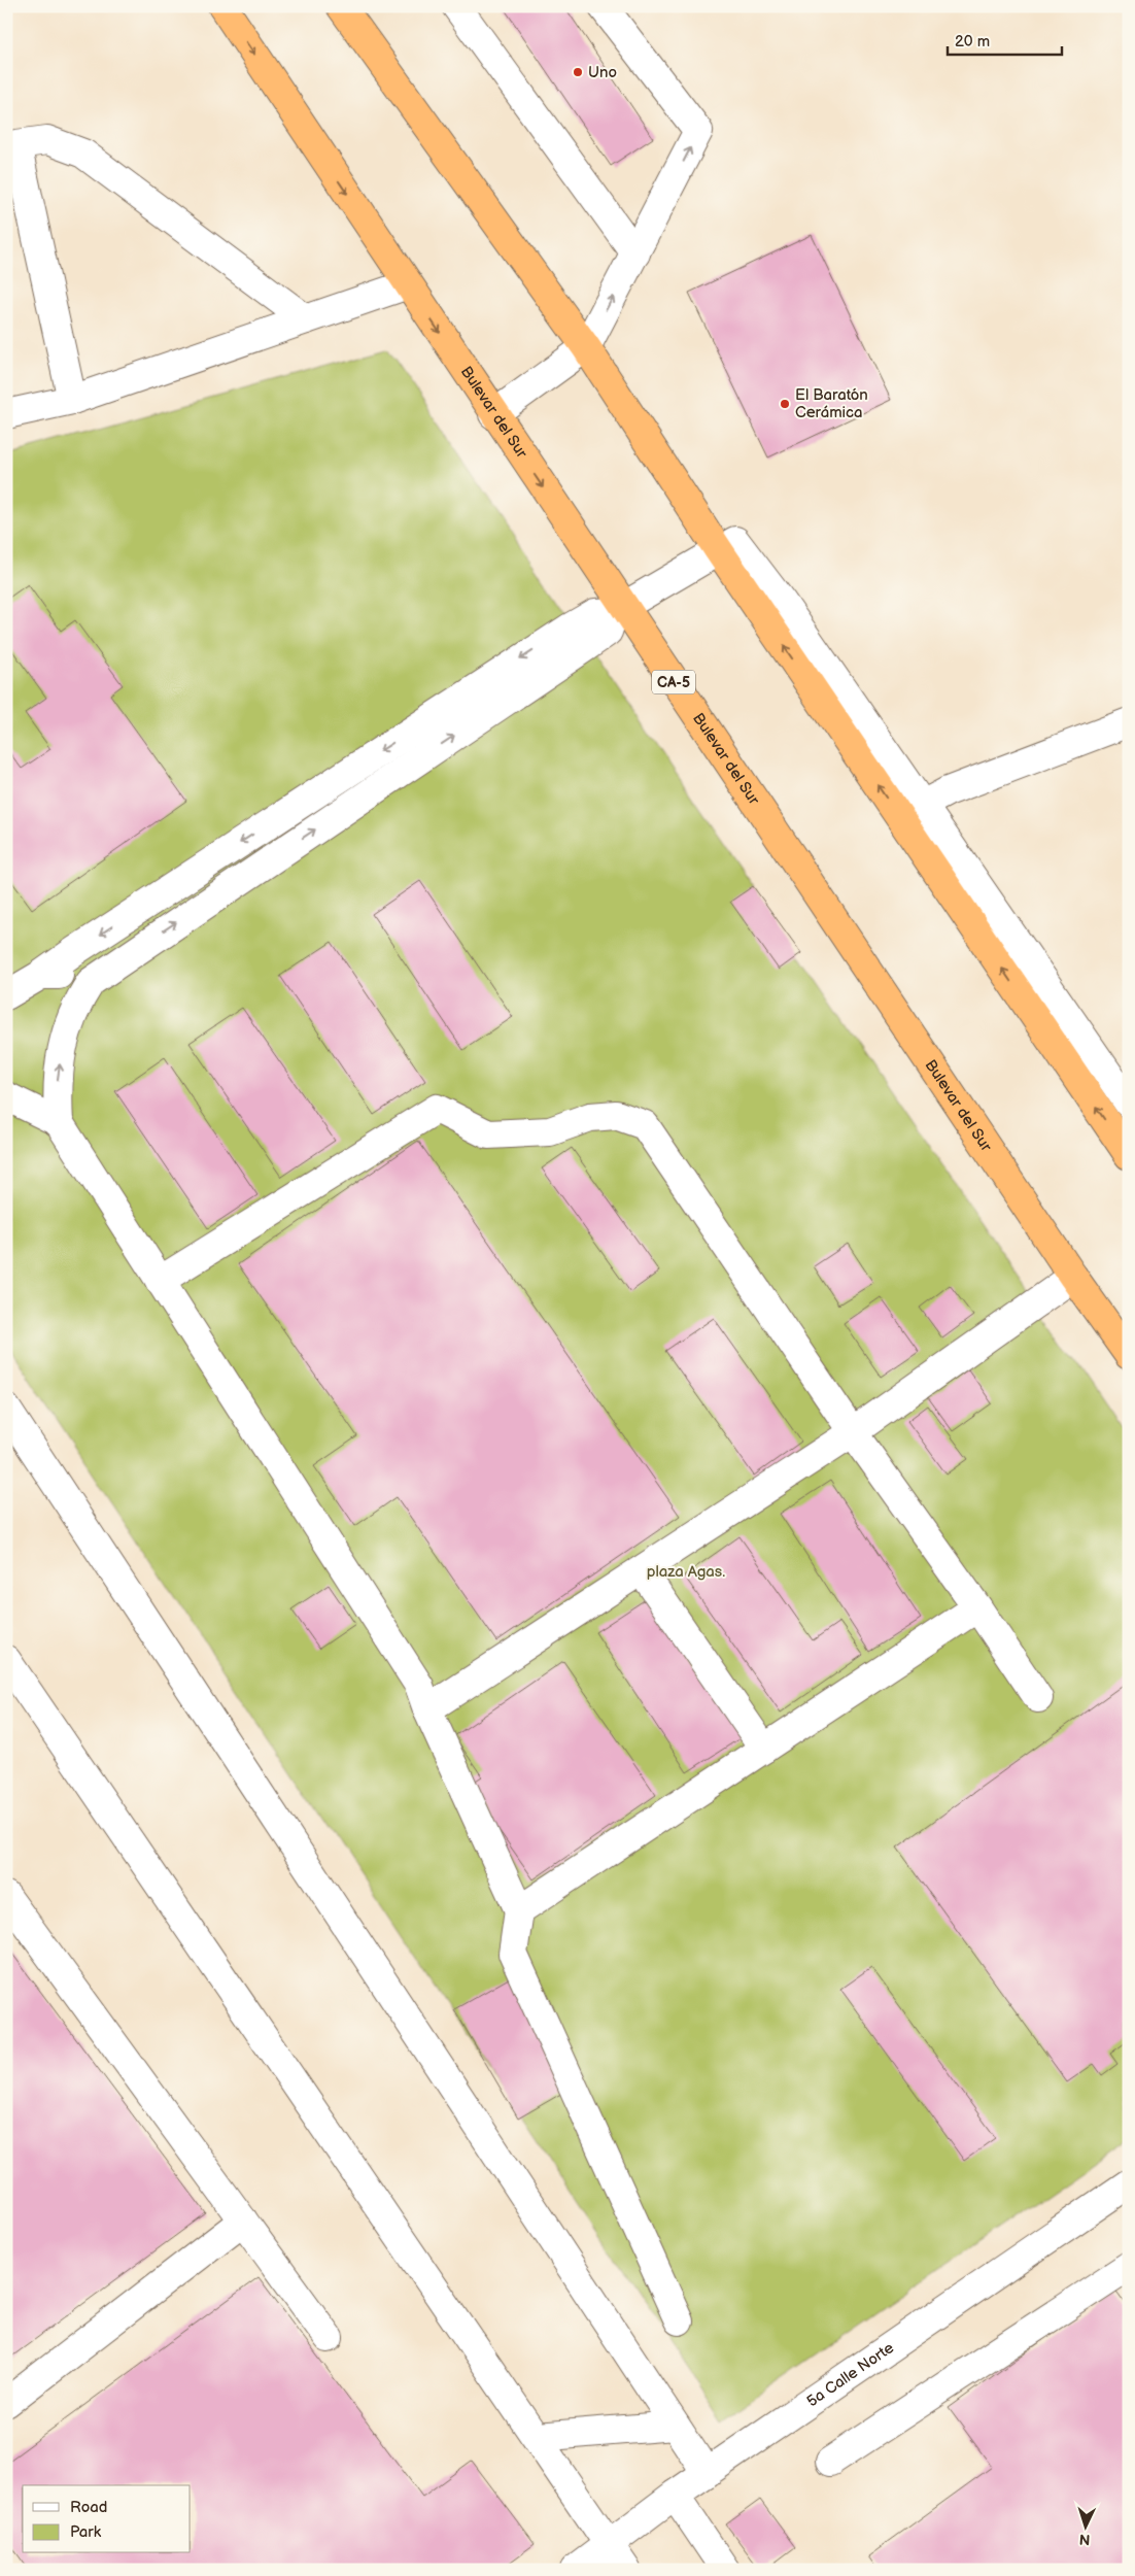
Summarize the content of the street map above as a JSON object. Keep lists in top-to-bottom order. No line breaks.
{"streets":{"highway":["Bulevar del Sur","CA-5"],"street":["5a Calle Norte"]},"parks":["plaza Agas."],"places":["Uno","El Baratón Cerámica"],"legend":["Road","Park"],"scale_bar":"20 m","north":"bottom"}
